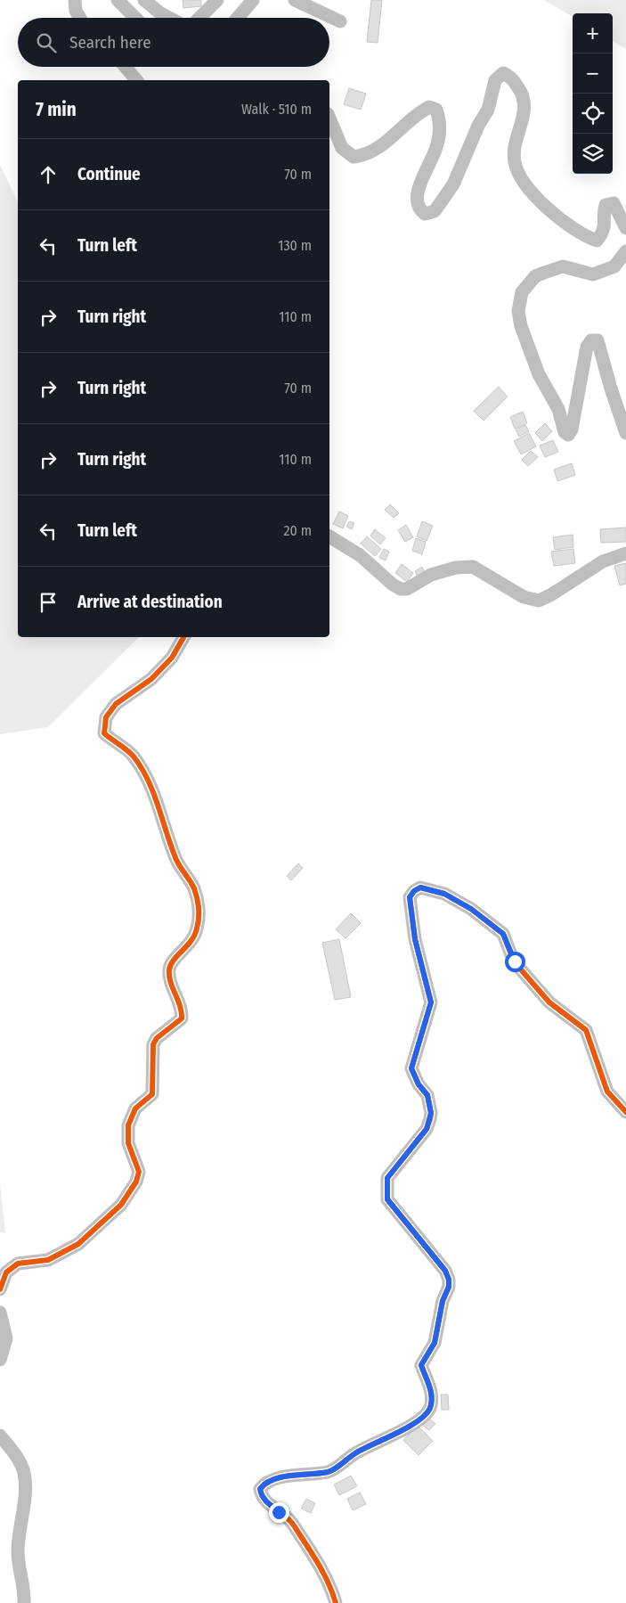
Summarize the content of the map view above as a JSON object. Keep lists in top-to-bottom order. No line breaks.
{"page":{"map_buttons":["+","−"],"search":"Search here","heading":["7 min","Walk · 510 m"],"list":[["Continue","70 m"],["Turn left","130 m"],["Turn right","110 m"],["Turn right","70 m"],["Turn right","110 m"],["Turn left","20 m"],"Arrive at destination"]}}
